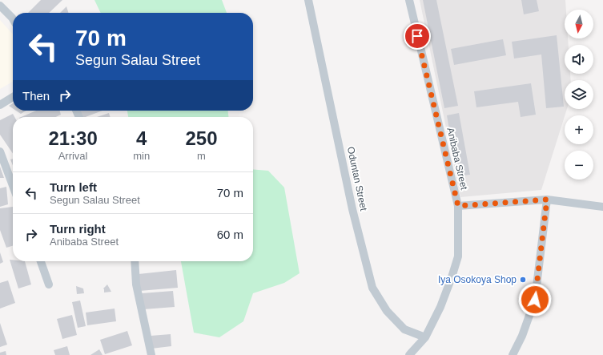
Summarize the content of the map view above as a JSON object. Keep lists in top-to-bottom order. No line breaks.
{"streets":{"street":["Anibaba Street","Oduntan Street"]},"crossings":[["Anibaba Street","Oduntan Street"]],"places":["Iya Osokoya Shop"],"north":"bottom","page":{"map_buttons":["+","−"],"turn":["70 m","Segun Salau Street"],"then":"Then","eta":["21:30","Arrival","4","min","250","m"],"list":[{"name":"Turn left","note":"Segun Salau Street","value":"70 m"},{"name":"Turn right","note":"Anibaba Street","value":"60 m"}]}}
